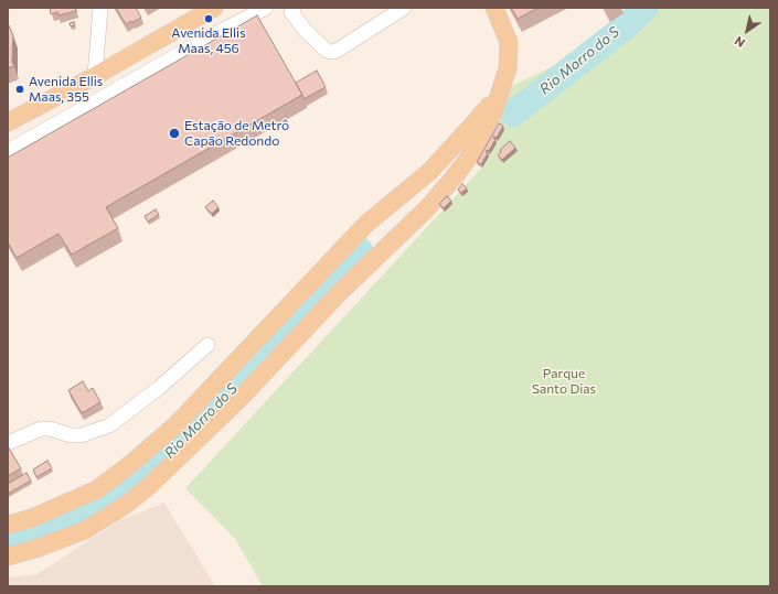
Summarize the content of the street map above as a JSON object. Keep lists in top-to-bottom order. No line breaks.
{"water":["Rio Morro do S"],"parks":["Parque Santo Dias"],"places":["Avenida Ellis Maas, 456","Avenida Ellis Maas, 355","Estação de Metrô Capão Redondo"],"north":"bottom left"}
